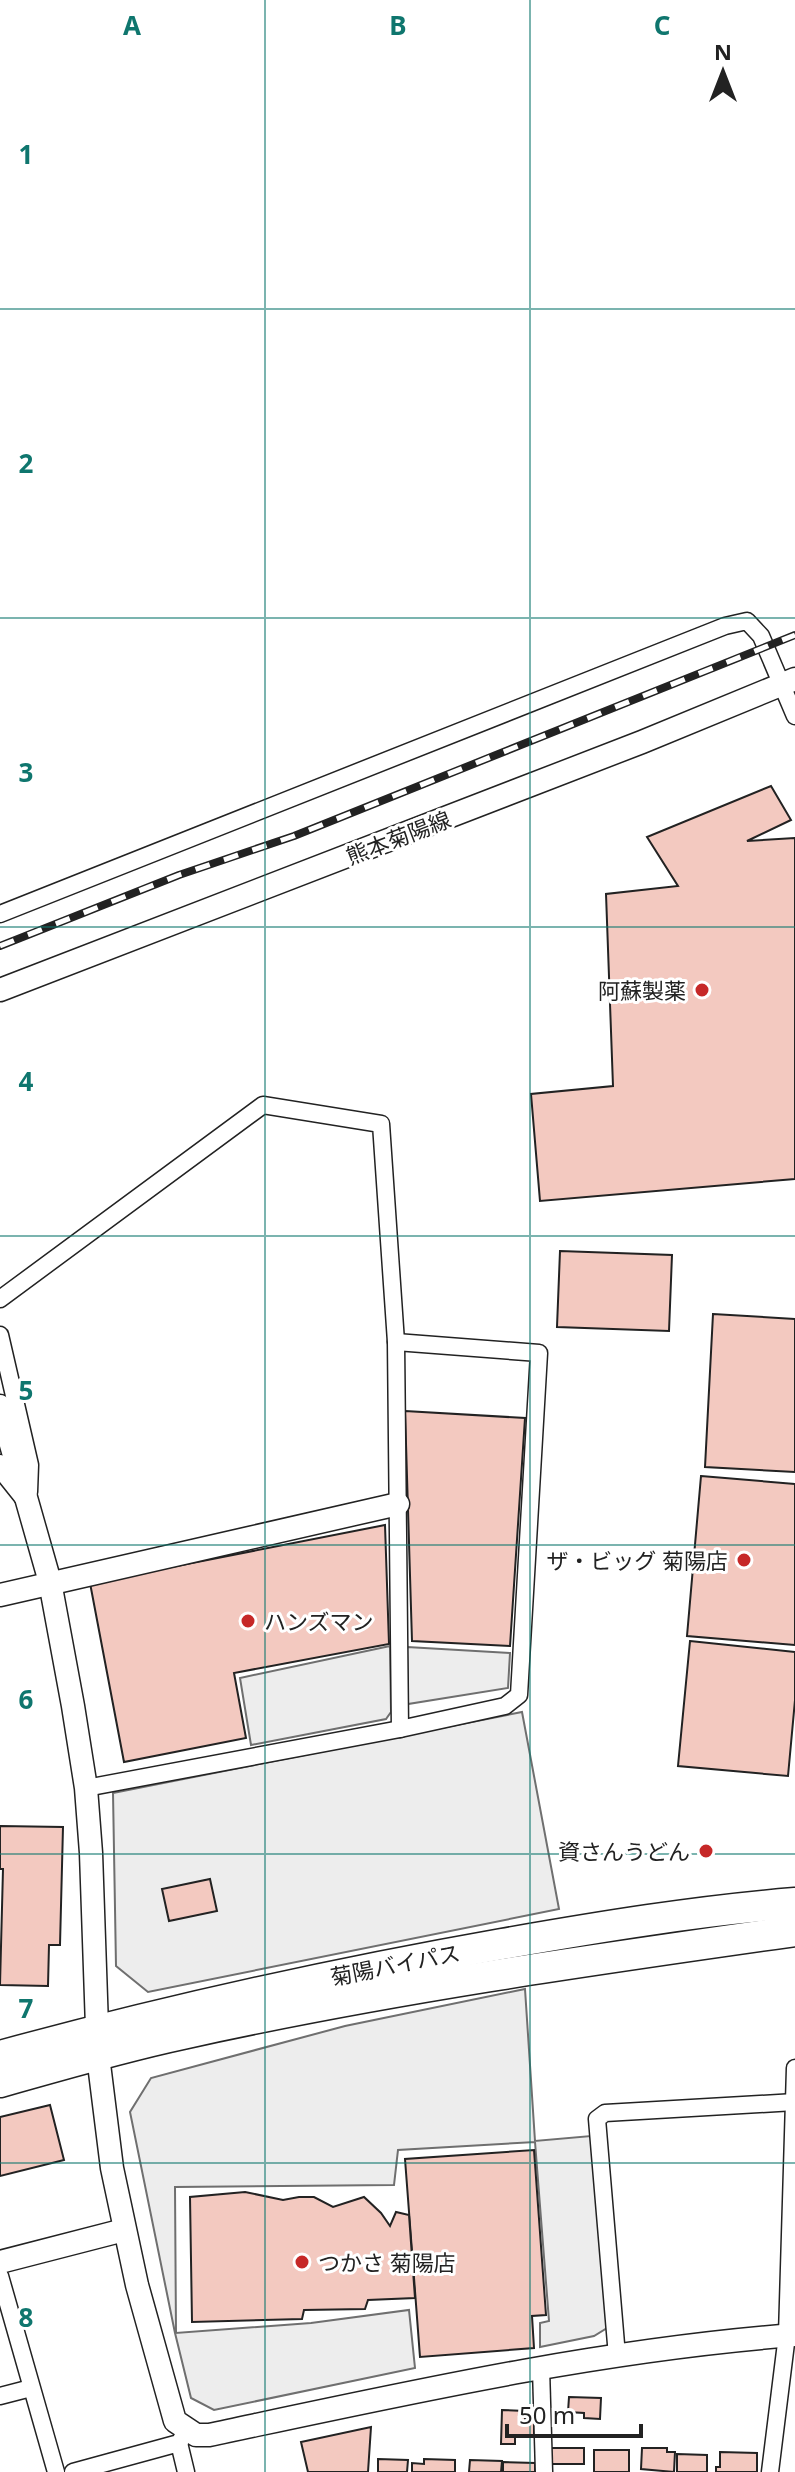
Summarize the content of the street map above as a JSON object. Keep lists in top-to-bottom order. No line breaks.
{"streets":{"highway":["菊陽バイパス"],"street":["熊本菊陽線"]},"places":["阿蘇製薬","ザ・ビッグ 菊陽店","ハンズマン","資さんうどん","つかさ 菊陽店"],"scale_bar":"50 m","north":"top","grid":{"columns":["A","B","C"],"rows":["1","2","3","4","5","6","7","8"]}}
